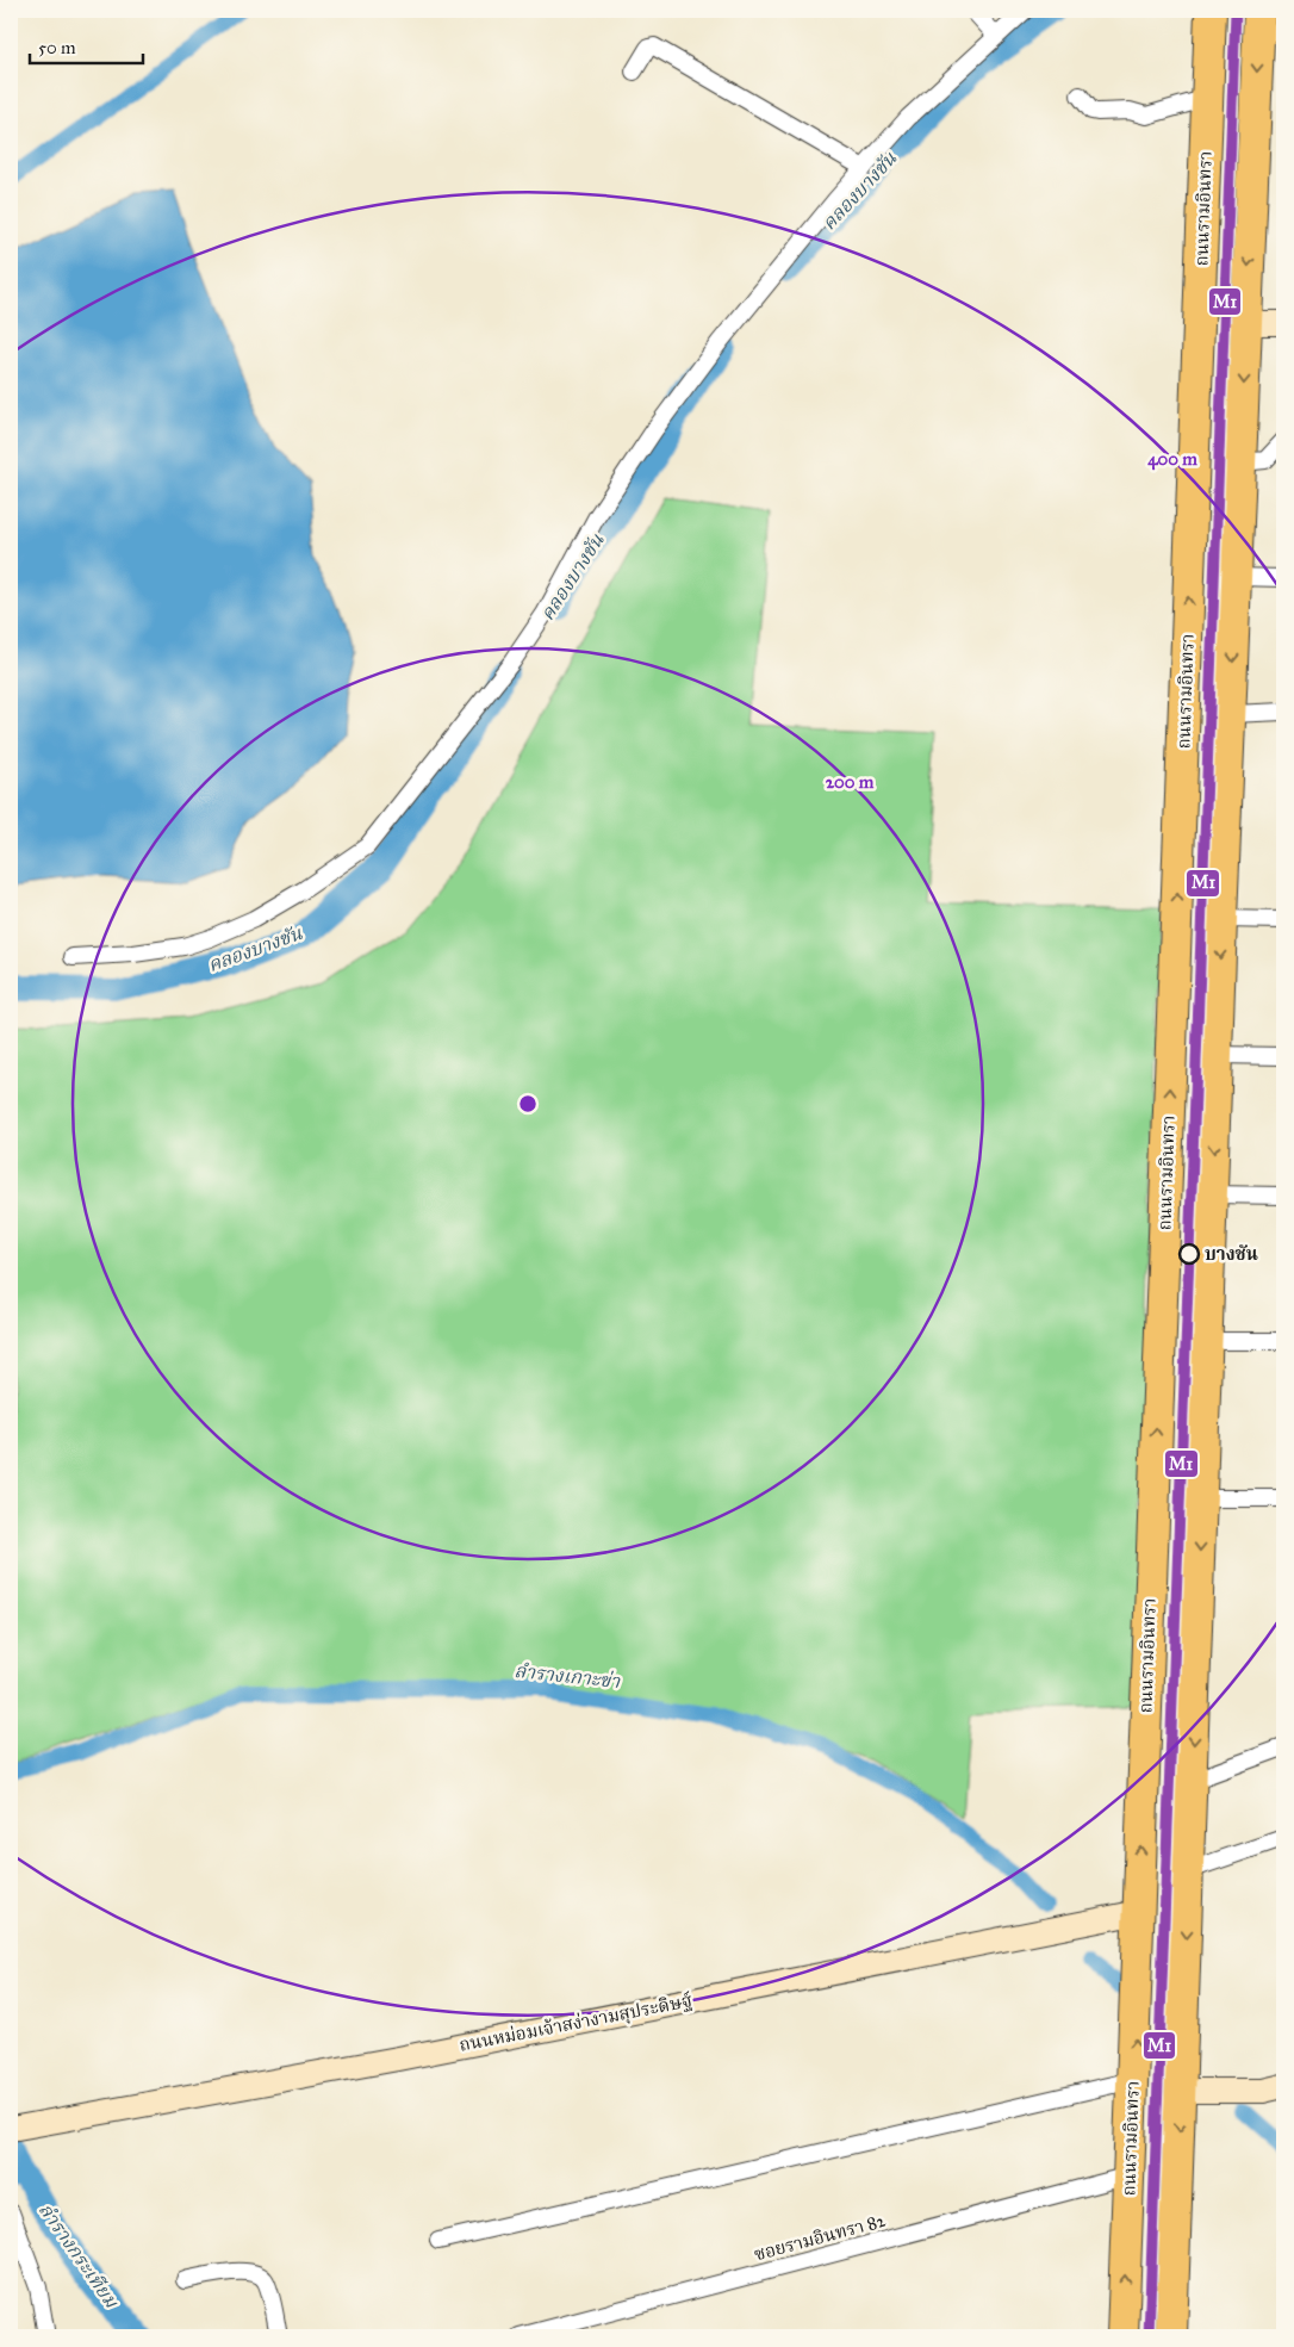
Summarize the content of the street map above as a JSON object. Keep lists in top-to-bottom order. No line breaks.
{"streets":{"highway":["ถนนรามอินทรา"],"street":["ถนนหม่อมเจ้าสง่างามสุประดิษฐ์","ซอยรามอินทรา 82"]},"crossings":[["ถนนรามอินทรา","ถนนหม่อมเจ้าสง่างามสุประดิษฐ์"],["ถนนรามอินทรา","ซอยรามอินทรา 82"]],"water":["คลองบางชัน","ลำรางเกาะข่า","ลำรางกระเทียม"],"places":["บางชัน"],"lines":["transit line M1"],"scale_bar":"50 m","rings":["400 m","200 m"]}
